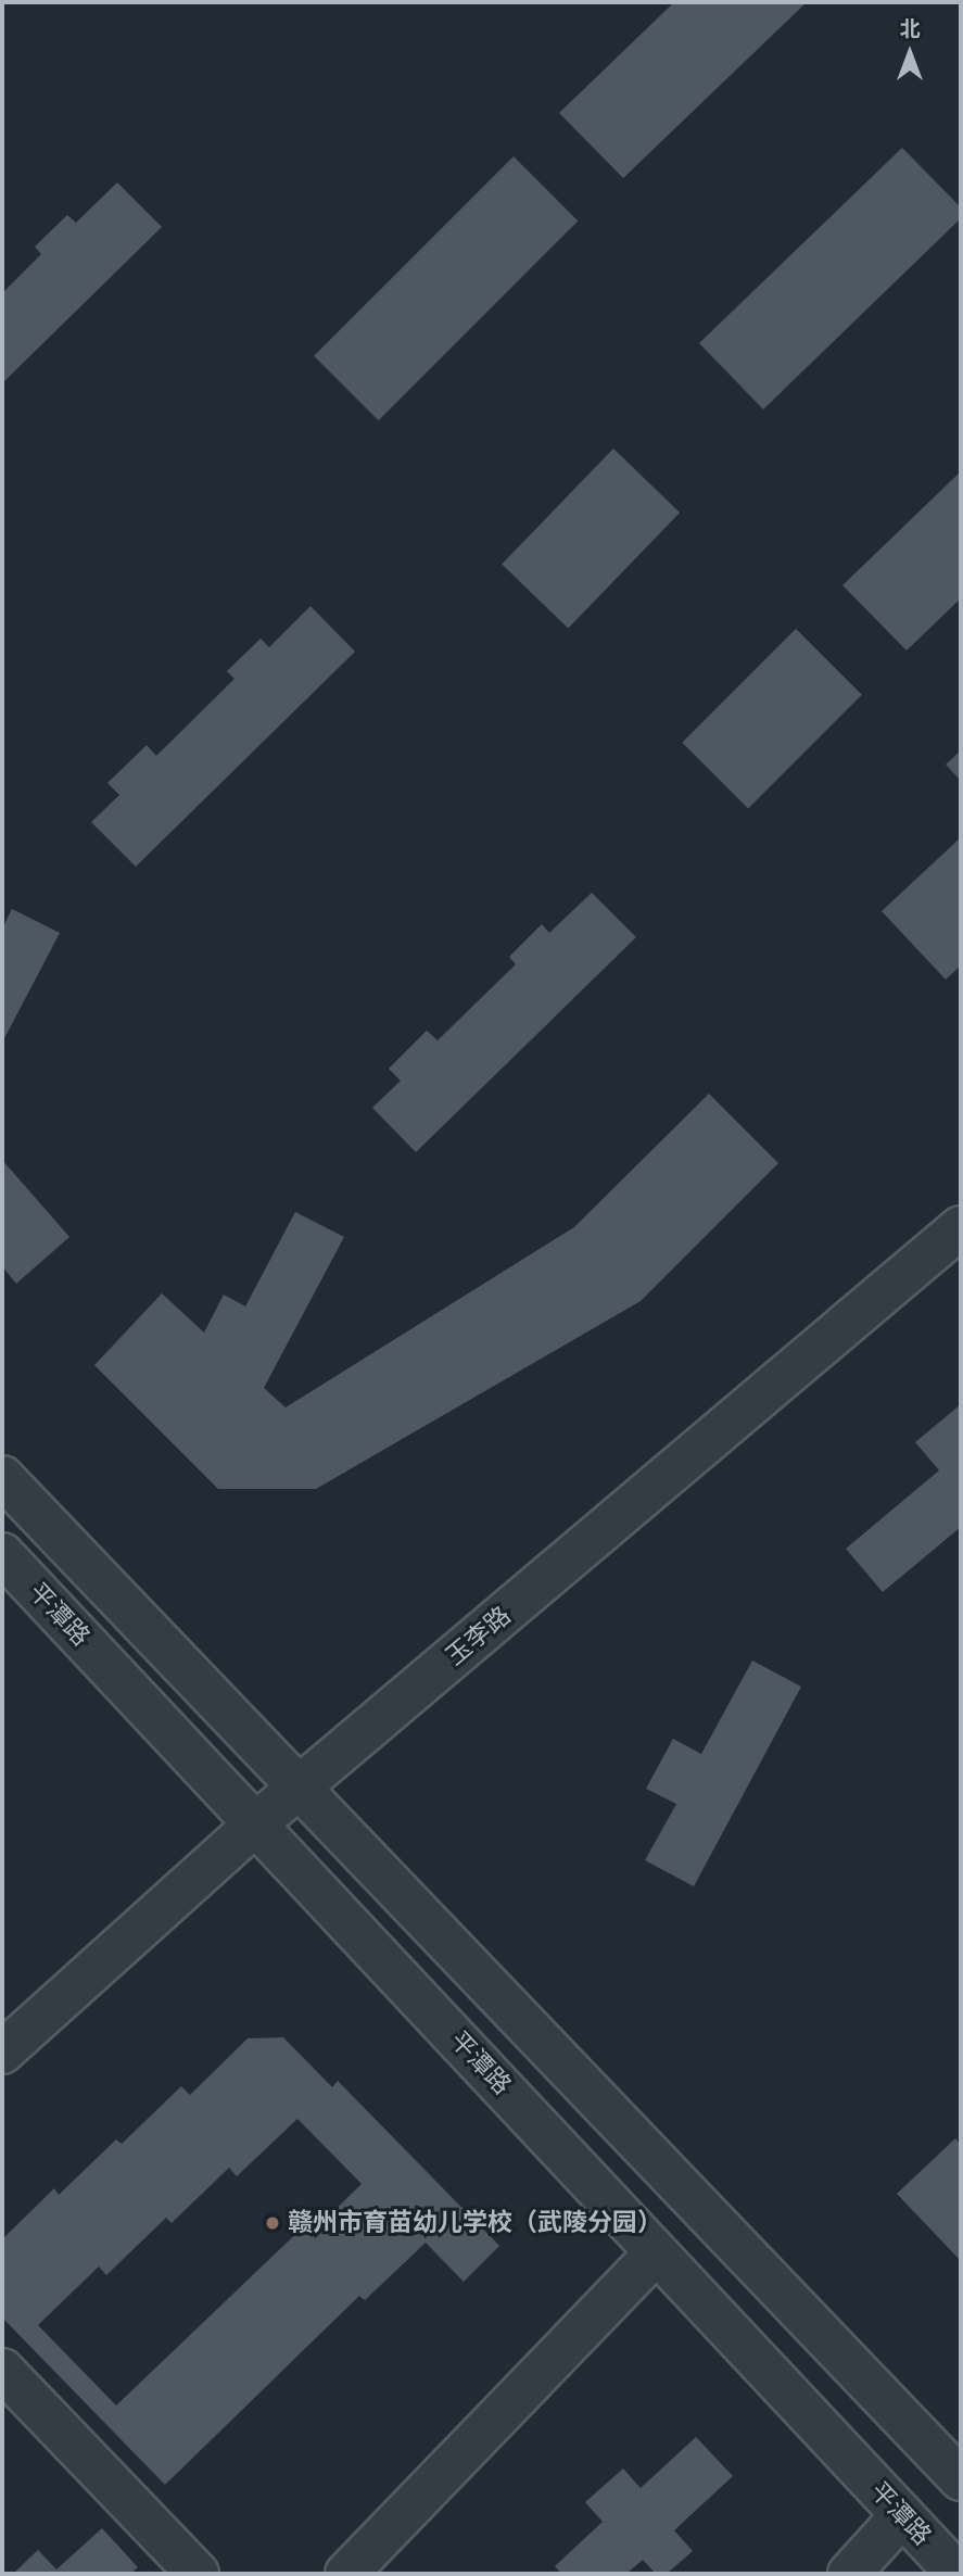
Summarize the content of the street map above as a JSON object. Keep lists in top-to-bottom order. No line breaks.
{"streets":{"street":["平潭路","玉李路"]},"crossings":[["平潭路","玉李路"]],"places":["赣州市育苗幼儿学校（武陵分园）"],"north":"top"}
